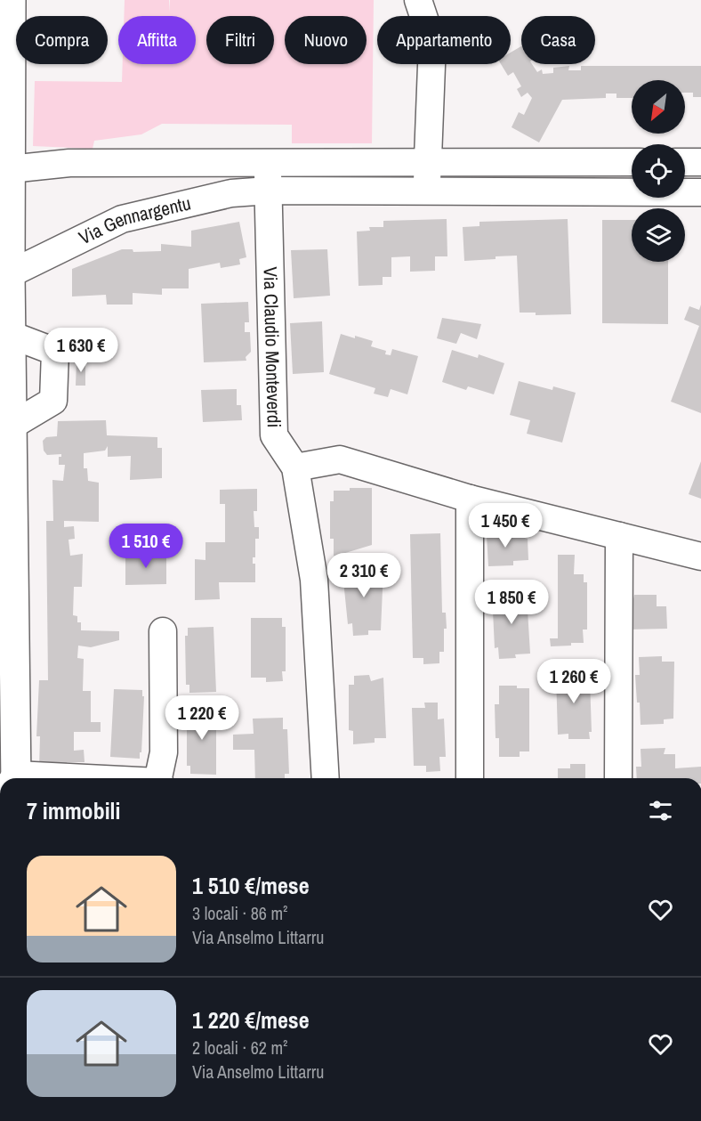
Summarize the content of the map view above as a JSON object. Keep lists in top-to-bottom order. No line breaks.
{"streets":{"street":["Via Gennargentu","Via Claudio Monteverdi"]},"crossings":[["Via Gennargentu","Via Claudio Monteverdi"]],"north":"bottom left","page":{"chip":["Compra","Affitta","Filtri","Nuovo","Appartamento","Casa"],"price":["1 630 €","1 450 €","1 510 €","2 310 €","1 850 €","1 260 €","1 220 €"],"heading":"7 immobili","list":[{"name":"1 510 €/mese","note":"3 locali · 86 m² · Via Anselmo Littarru"},{"name":"1 220 €/mese","note":"2 locali · 62 m² · Via Anselmo Littarru"}]}}
